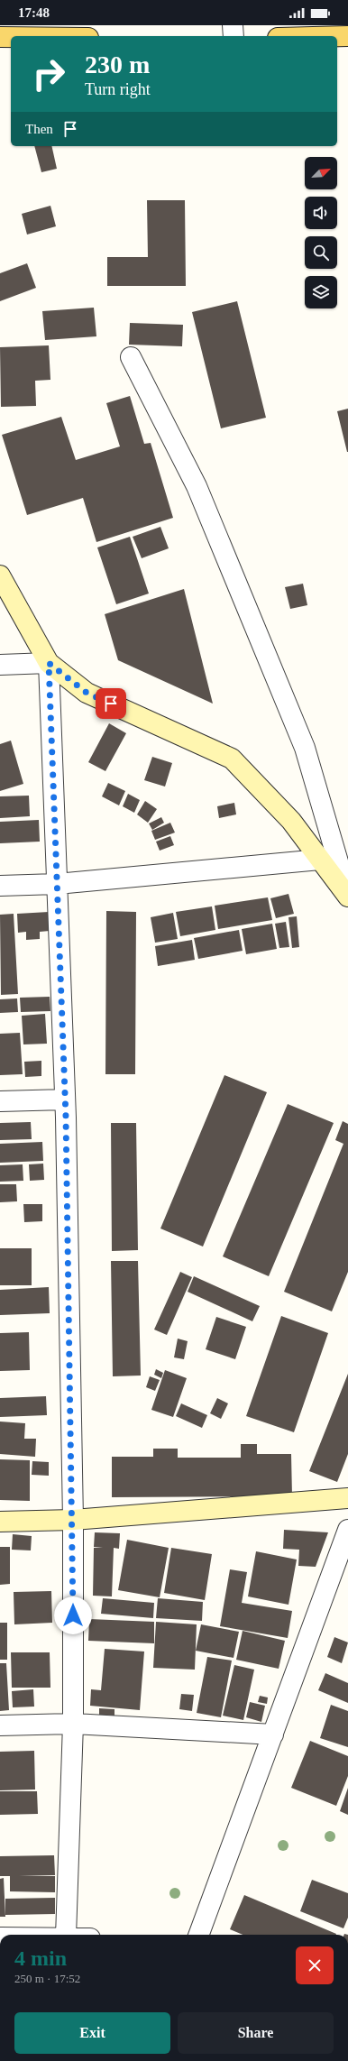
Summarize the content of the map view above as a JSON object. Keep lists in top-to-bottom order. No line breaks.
{"north":"top right","page":{"status":"17:48","turn":["230 m","Turn right"],"then":"Then","heading":["4 min","250 m · 17:52"],"buttons":["Exit","Share"]}}
